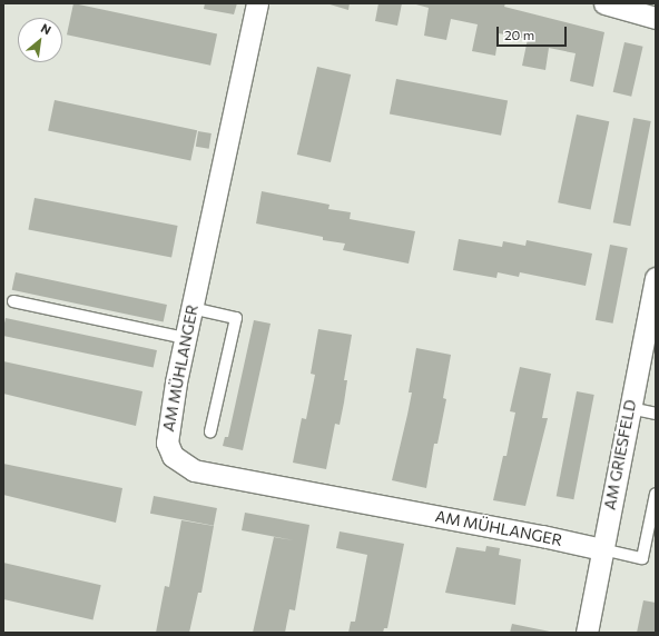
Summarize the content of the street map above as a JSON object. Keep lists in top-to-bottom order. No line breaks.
{"streets":{"street":["AM MÜHLANGER","AM GRIESFELD"]},"crossings":[["AM MÜHLANGER","AM GRIESFELD"]],"scale_bar":"20 m","north":"top right"}
